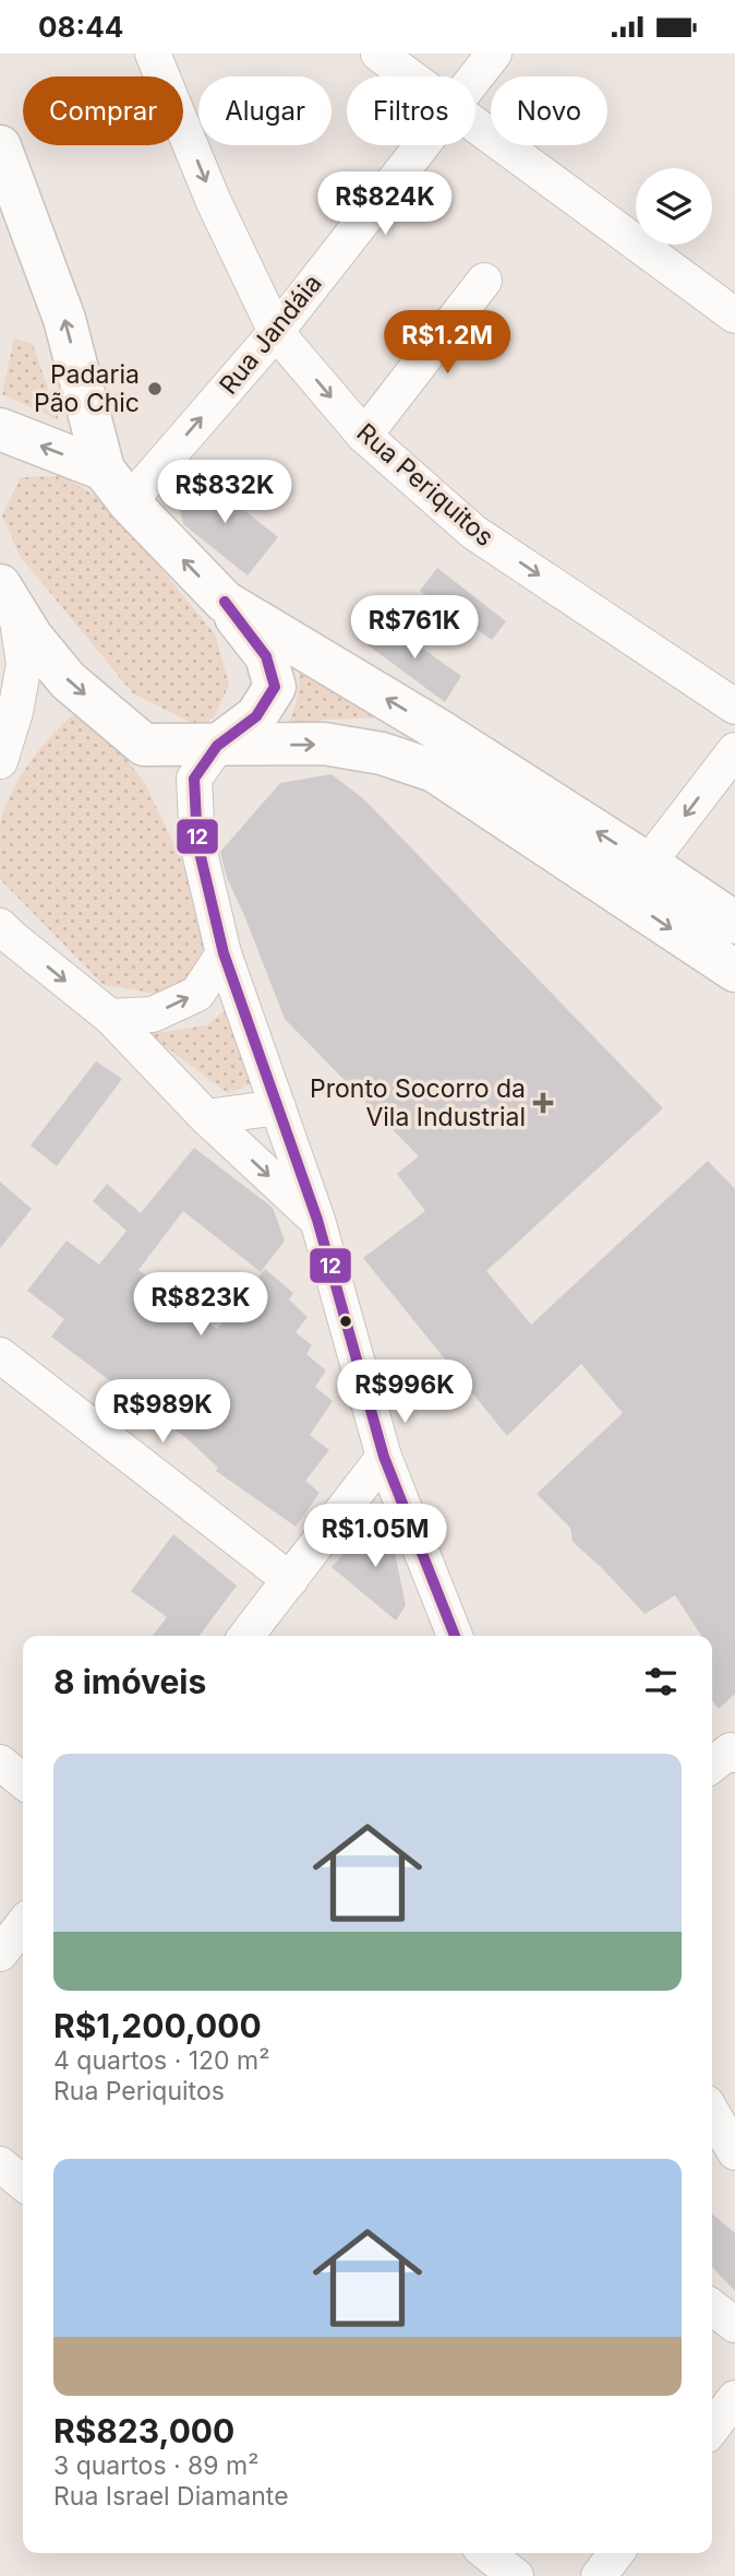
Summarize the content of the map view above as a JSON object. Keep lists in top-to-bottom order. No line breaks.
{"streets":{"street":["Rua Jandáia","Rua Periquitos"]},"crossings":[["Rua Jandáia","Rua Periquitos"]],"one_way":["Rua Jandáia","Rua Periquitos"],"places":{"other":["Padaria Pão Chic"],"health":["Pronto Socorro da Vila Industrial"]},"lines":["transit line 12"],"page":{"status":"08:44","chip":["Comprar","Alugar","Filtros","Novo"],"price":["R$824K","R$1.2M","R$832K","R$761K","R$823K","R$996K","R$989K","R$1.05M"],"heading":"8 imóveis","list":[{"name":"R$1,200,000","note":"4 quartos · 120 m² · Rua Periquitos"},{"name":"R$823,000","note":"3 quartos · 89 m² · Rua Israel Diamante"}]}}
